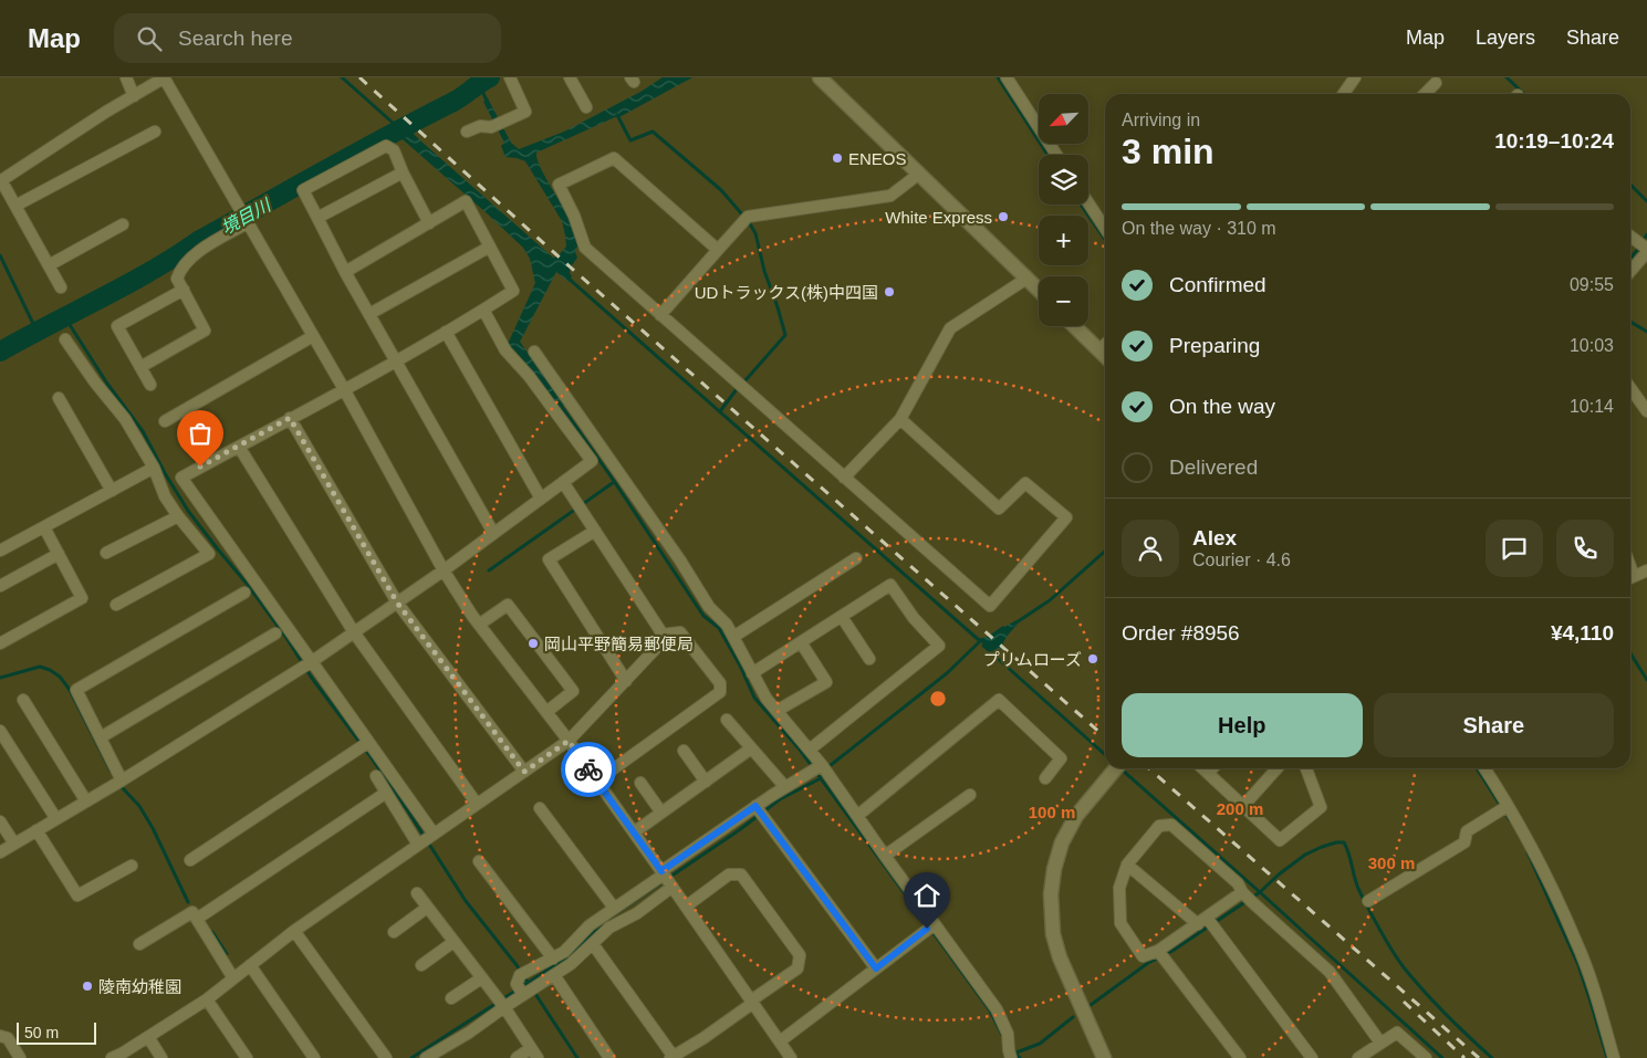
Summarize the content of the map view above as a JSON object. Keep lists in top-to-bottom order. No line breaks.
{"water":["境目川"],"places":["ENEOS","White Express","UDトラックス(株)中四国","岡山平野簡易郵便局","プリムローズ","陵南幼稚園"],"scale_bar":"50 m","north":"bottom left","page":{"header":"Map","search":"Search here","nav":["Map","Layers","Share"],"map_buttons":["+","−"],"heading":["3 min","Arriving in","10:19–10:24"],"panel":["Alex","Courier · 4.6","Order #8956","¥4,110"],"bar":"On the way · 310 m","list":[["Confirmed","09:55"],["Preparing","10:03"],["On the way","10:14"],"Delivered"],"buttons":["Help","Share"],"scale":"50 m"},"rings":["200 m","100 m","300 m"]}
